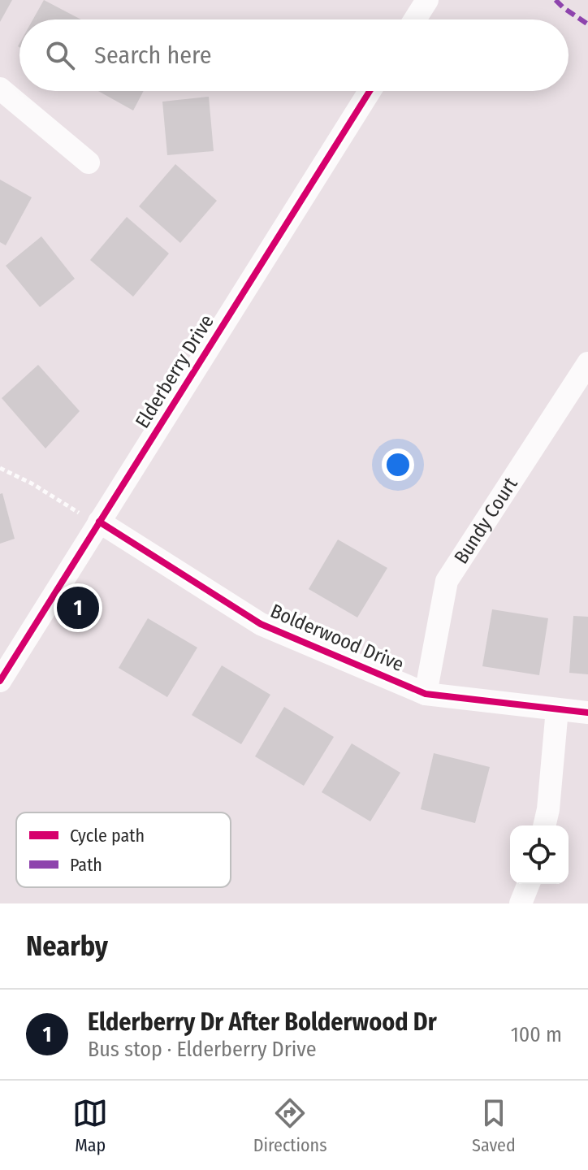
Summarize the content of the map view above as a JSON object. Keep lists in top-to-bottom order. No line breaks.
{"streets":{"street":["Elderberry Drive","Bundy Court","Bolderwood Drive"]},"crossings":[["Elderberry Drive","Bolderwood Drive"],["Bundy Court","Bolderwood Drive"]],"legend":["Cycle path","Path"],"page":{"search":"Search here","pins":"1","heading":"Nearby","list":[{"mark":"1","name":"Elderberry Dr After Bolderwood Dr","note":"Bus stop · Elderberry Drive","value":"100 m"}],"nav":["Map","Directions","Saved"]}}
